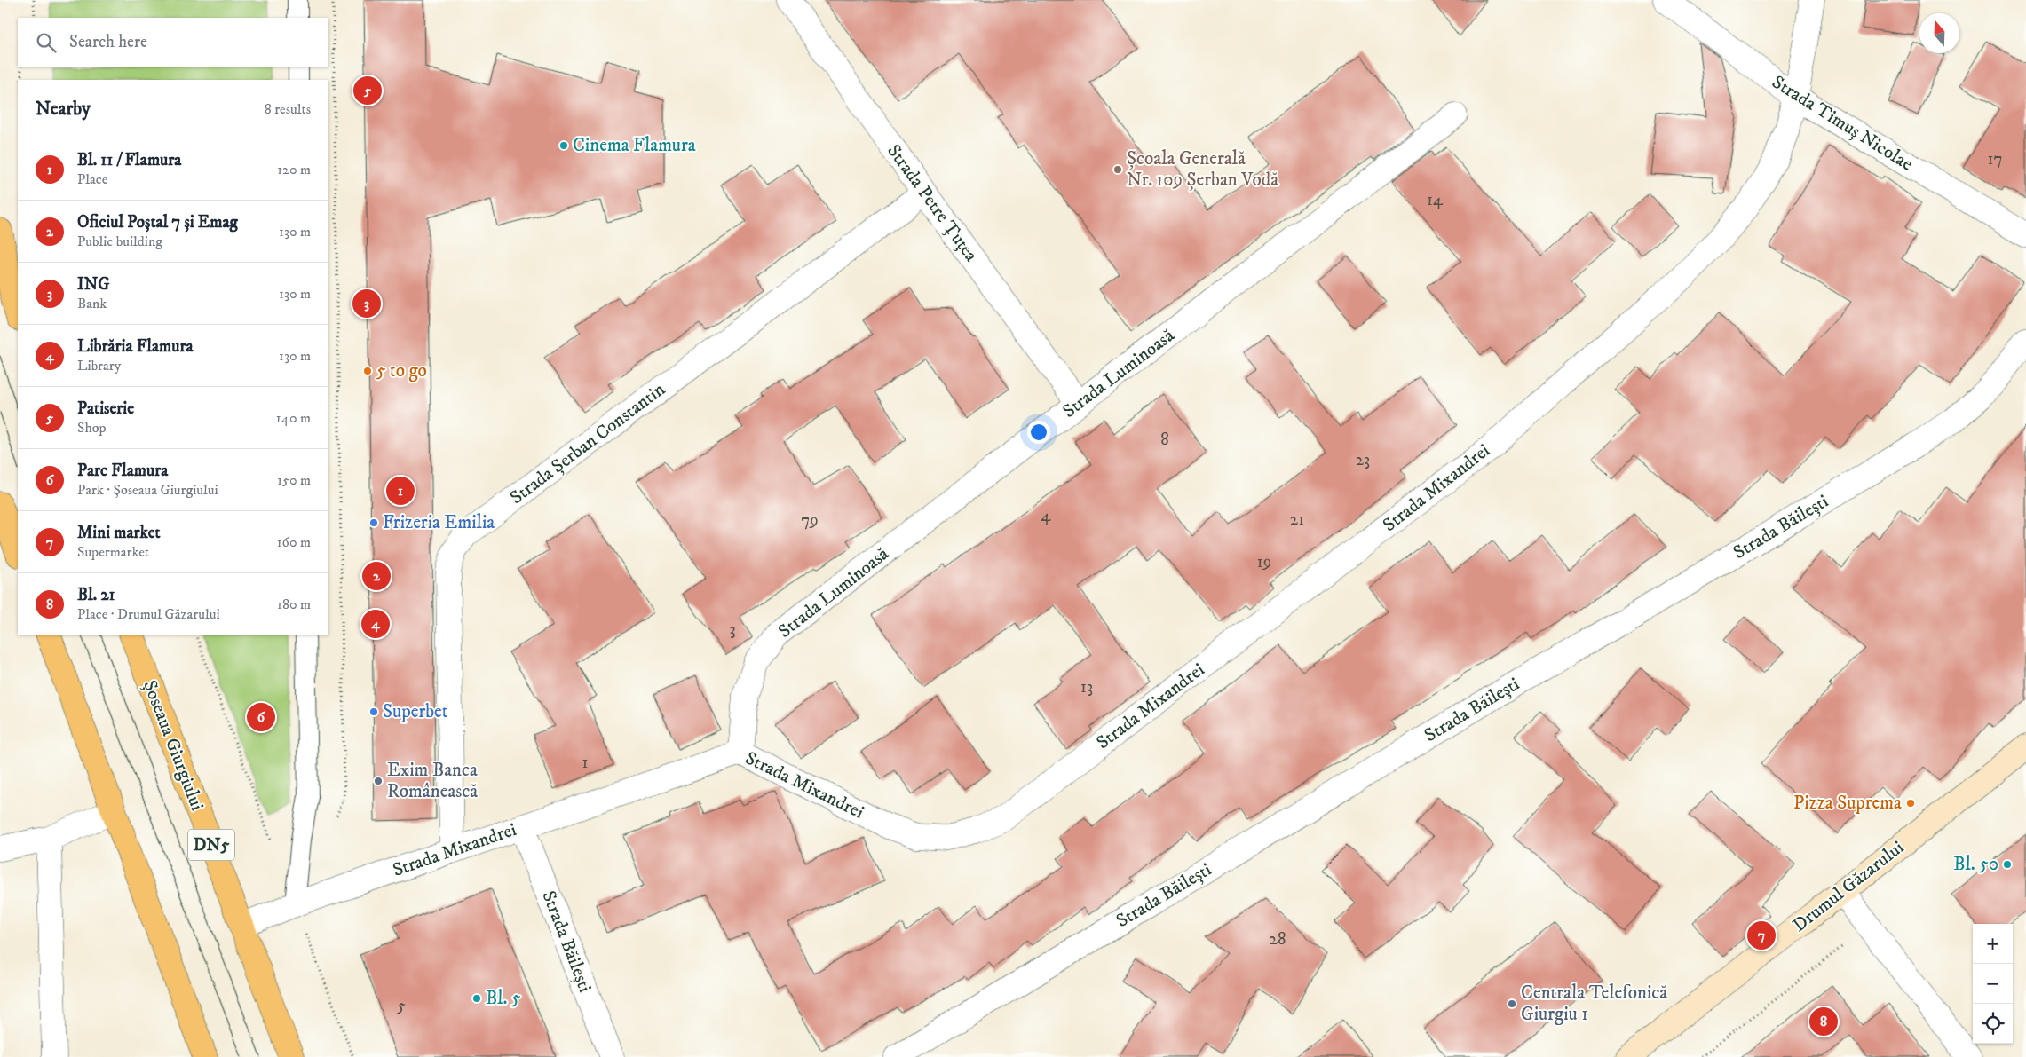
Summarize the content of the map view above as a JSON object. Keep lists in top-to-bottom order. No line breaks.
{"streets":{"main road":["Șoseaua Giurgiului","DN5"],"street":["Strada Timuș Nicolae","Strada Petre Țuțea","Strada Luminoasă","Strada Șerban Constantin","Strada Mixandrei","Strada Băilești","Drumul Găzarului"]},"crossings":[["Strada Timuș Nicolae","Strada Mixandrei"],["Strada Petre Țuțea","Strada Luminoasă"],["Strada Petre Țuțea","Strada Șerban Constantin"],["Strada Luminoasă","Strada Mixandrei"],["Strada Șerban Constantin","Strada Mixandrei"],["Strada Mixandrei","Strada Băilești"],["Strada Mixandrei","Șoseaua Giurgiului"]],"places":["Cinema Flamura","Școala Generală Nr. 109 Șerban Vodă","5 to go","Frizeria Emilia","Superbet","Exim Banca Românească","Pizza Suprema","Bl. 50","Bl. 5","Centrala Telefonică Giurgiu 1"],"house_numbers":["17","14","8","23","4","21","79","19","3","13","1","28","5"],"north":"top","page":{"search":"Search here","pins":["5","3","1","2","4","6","7","8"],"heading":["Nearby","8 results"],"list":[{"mark":"1","name":"Bl. 11 / Flamura","note":"Place","value":"120 m"},{"mark":"2","name":"Oficiul Poștal 7 și Emag","note":"Public building","value":"130 m"},{"mark":"3","name":"ING","note":"Bank","value":"130 m"},{"mark":"4","name":"Librăria Flamura","note":"Library","value":"130 m"},{"mark":"5","name":"Patiserie","note":"Shop","value":"140 m"},{"mark":"6","name":"Parc Flamura","note":"Park · Șoseaua Giurgiului","value":"150 m"},{"mark":"7","name":"Mini market","note":"Supermarket","value":"160 m"},{"mark":"8","name":"Bl. 21","note":"Place · Drumul Găzarului","value":"180 m"}],"map_buttons":["+","−"]}}
